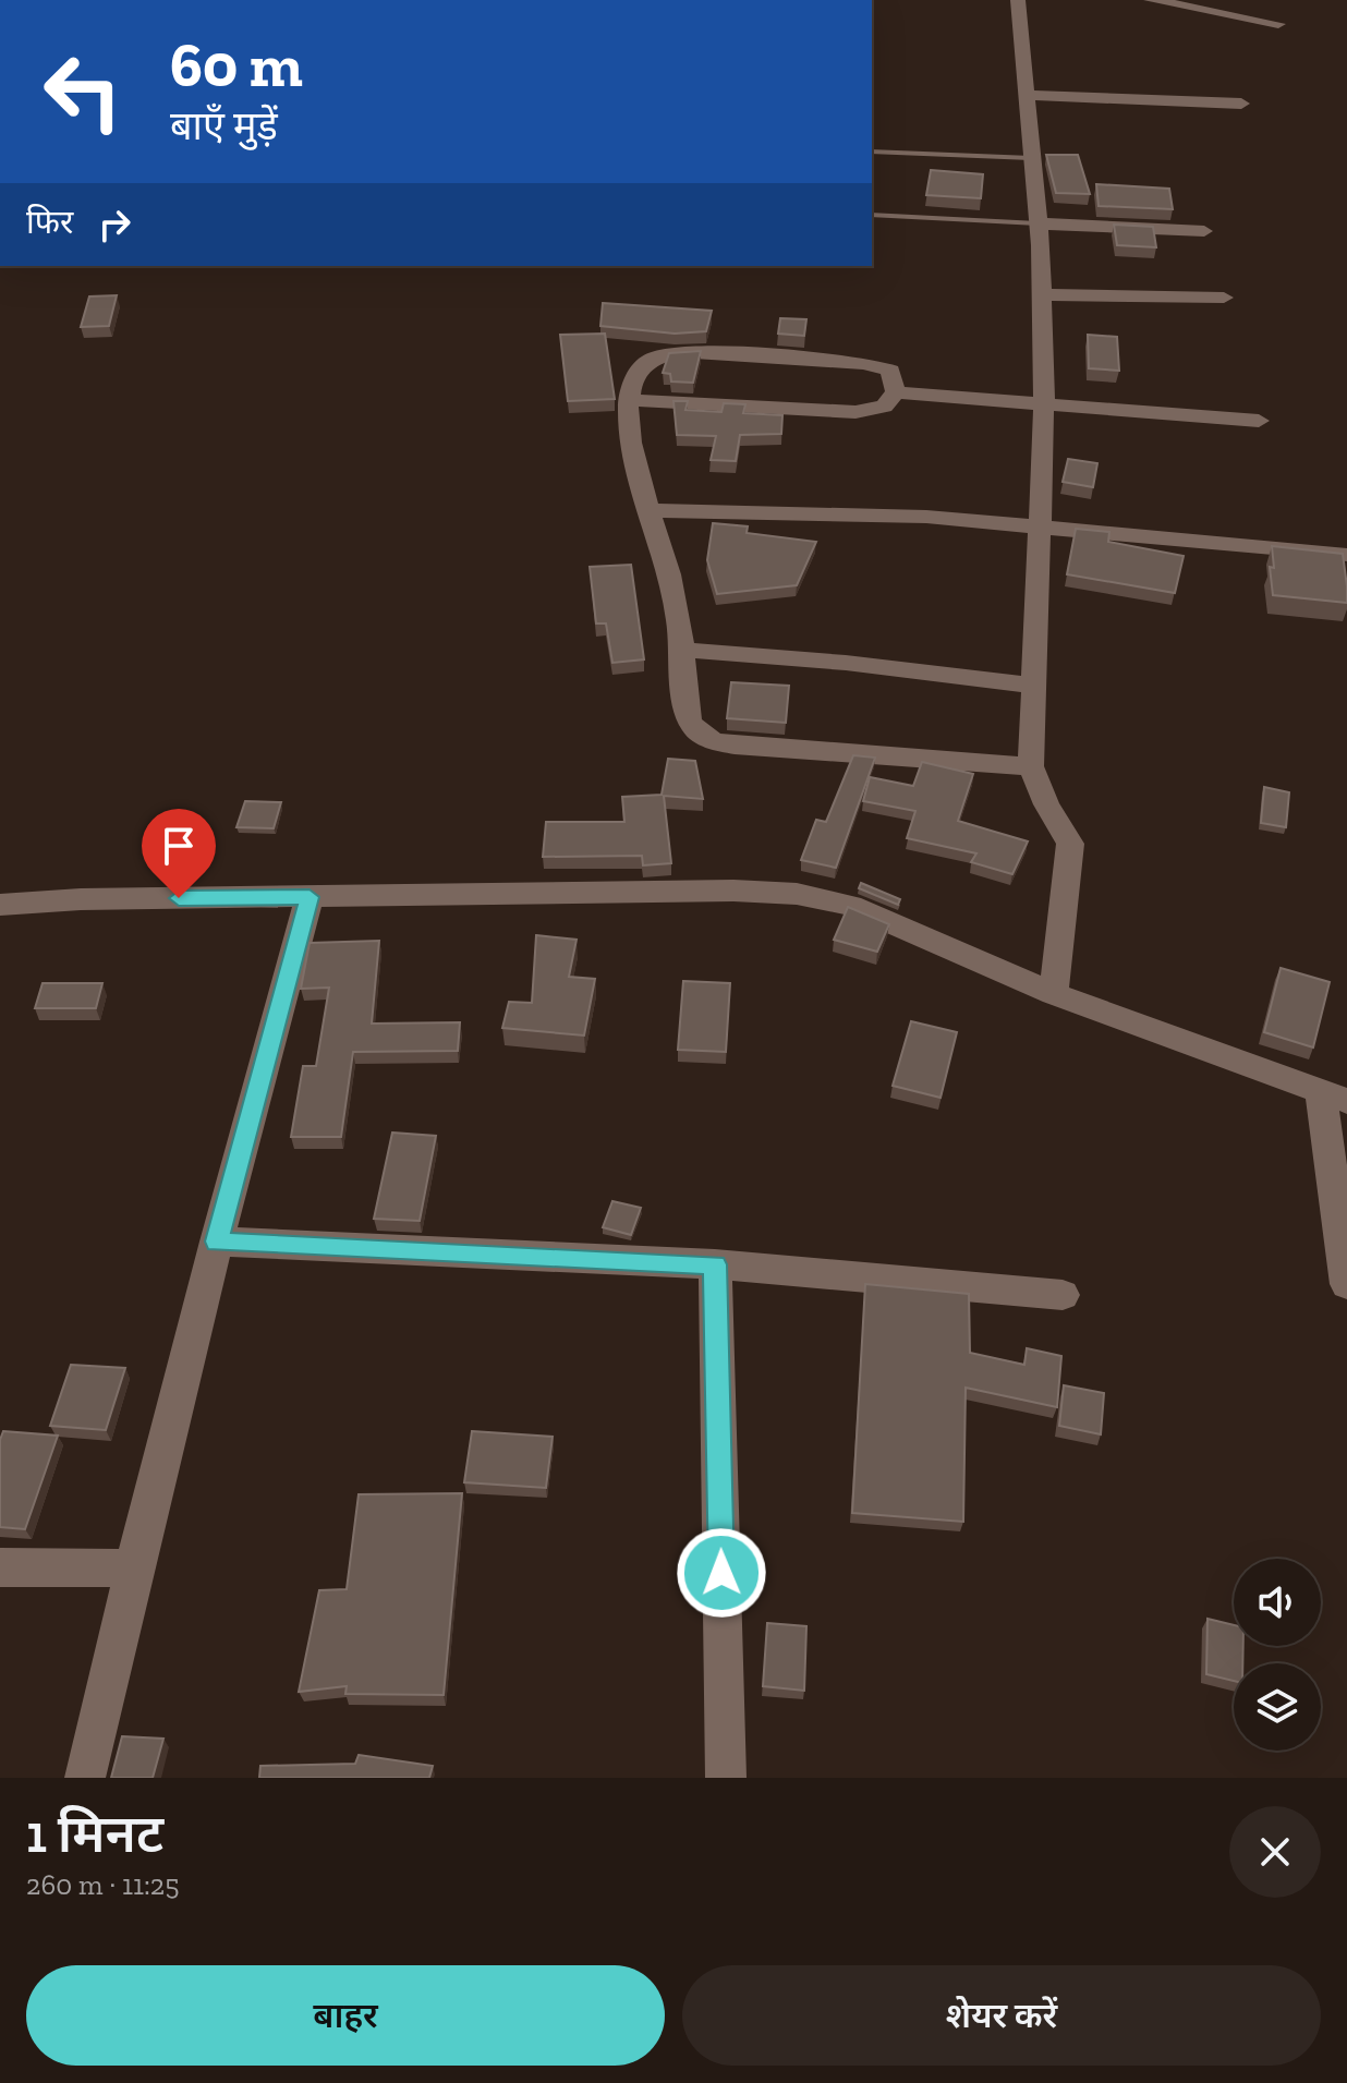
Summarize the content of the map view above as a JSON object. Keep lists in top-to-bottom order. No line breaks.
{"page":{"turn":["60 m","बाएँ मुड़ें"],"then":"फिर","heading":["1 मिनट","260 m · 11:25"],"buttons":["बाहर","शेयर करें"]}}
